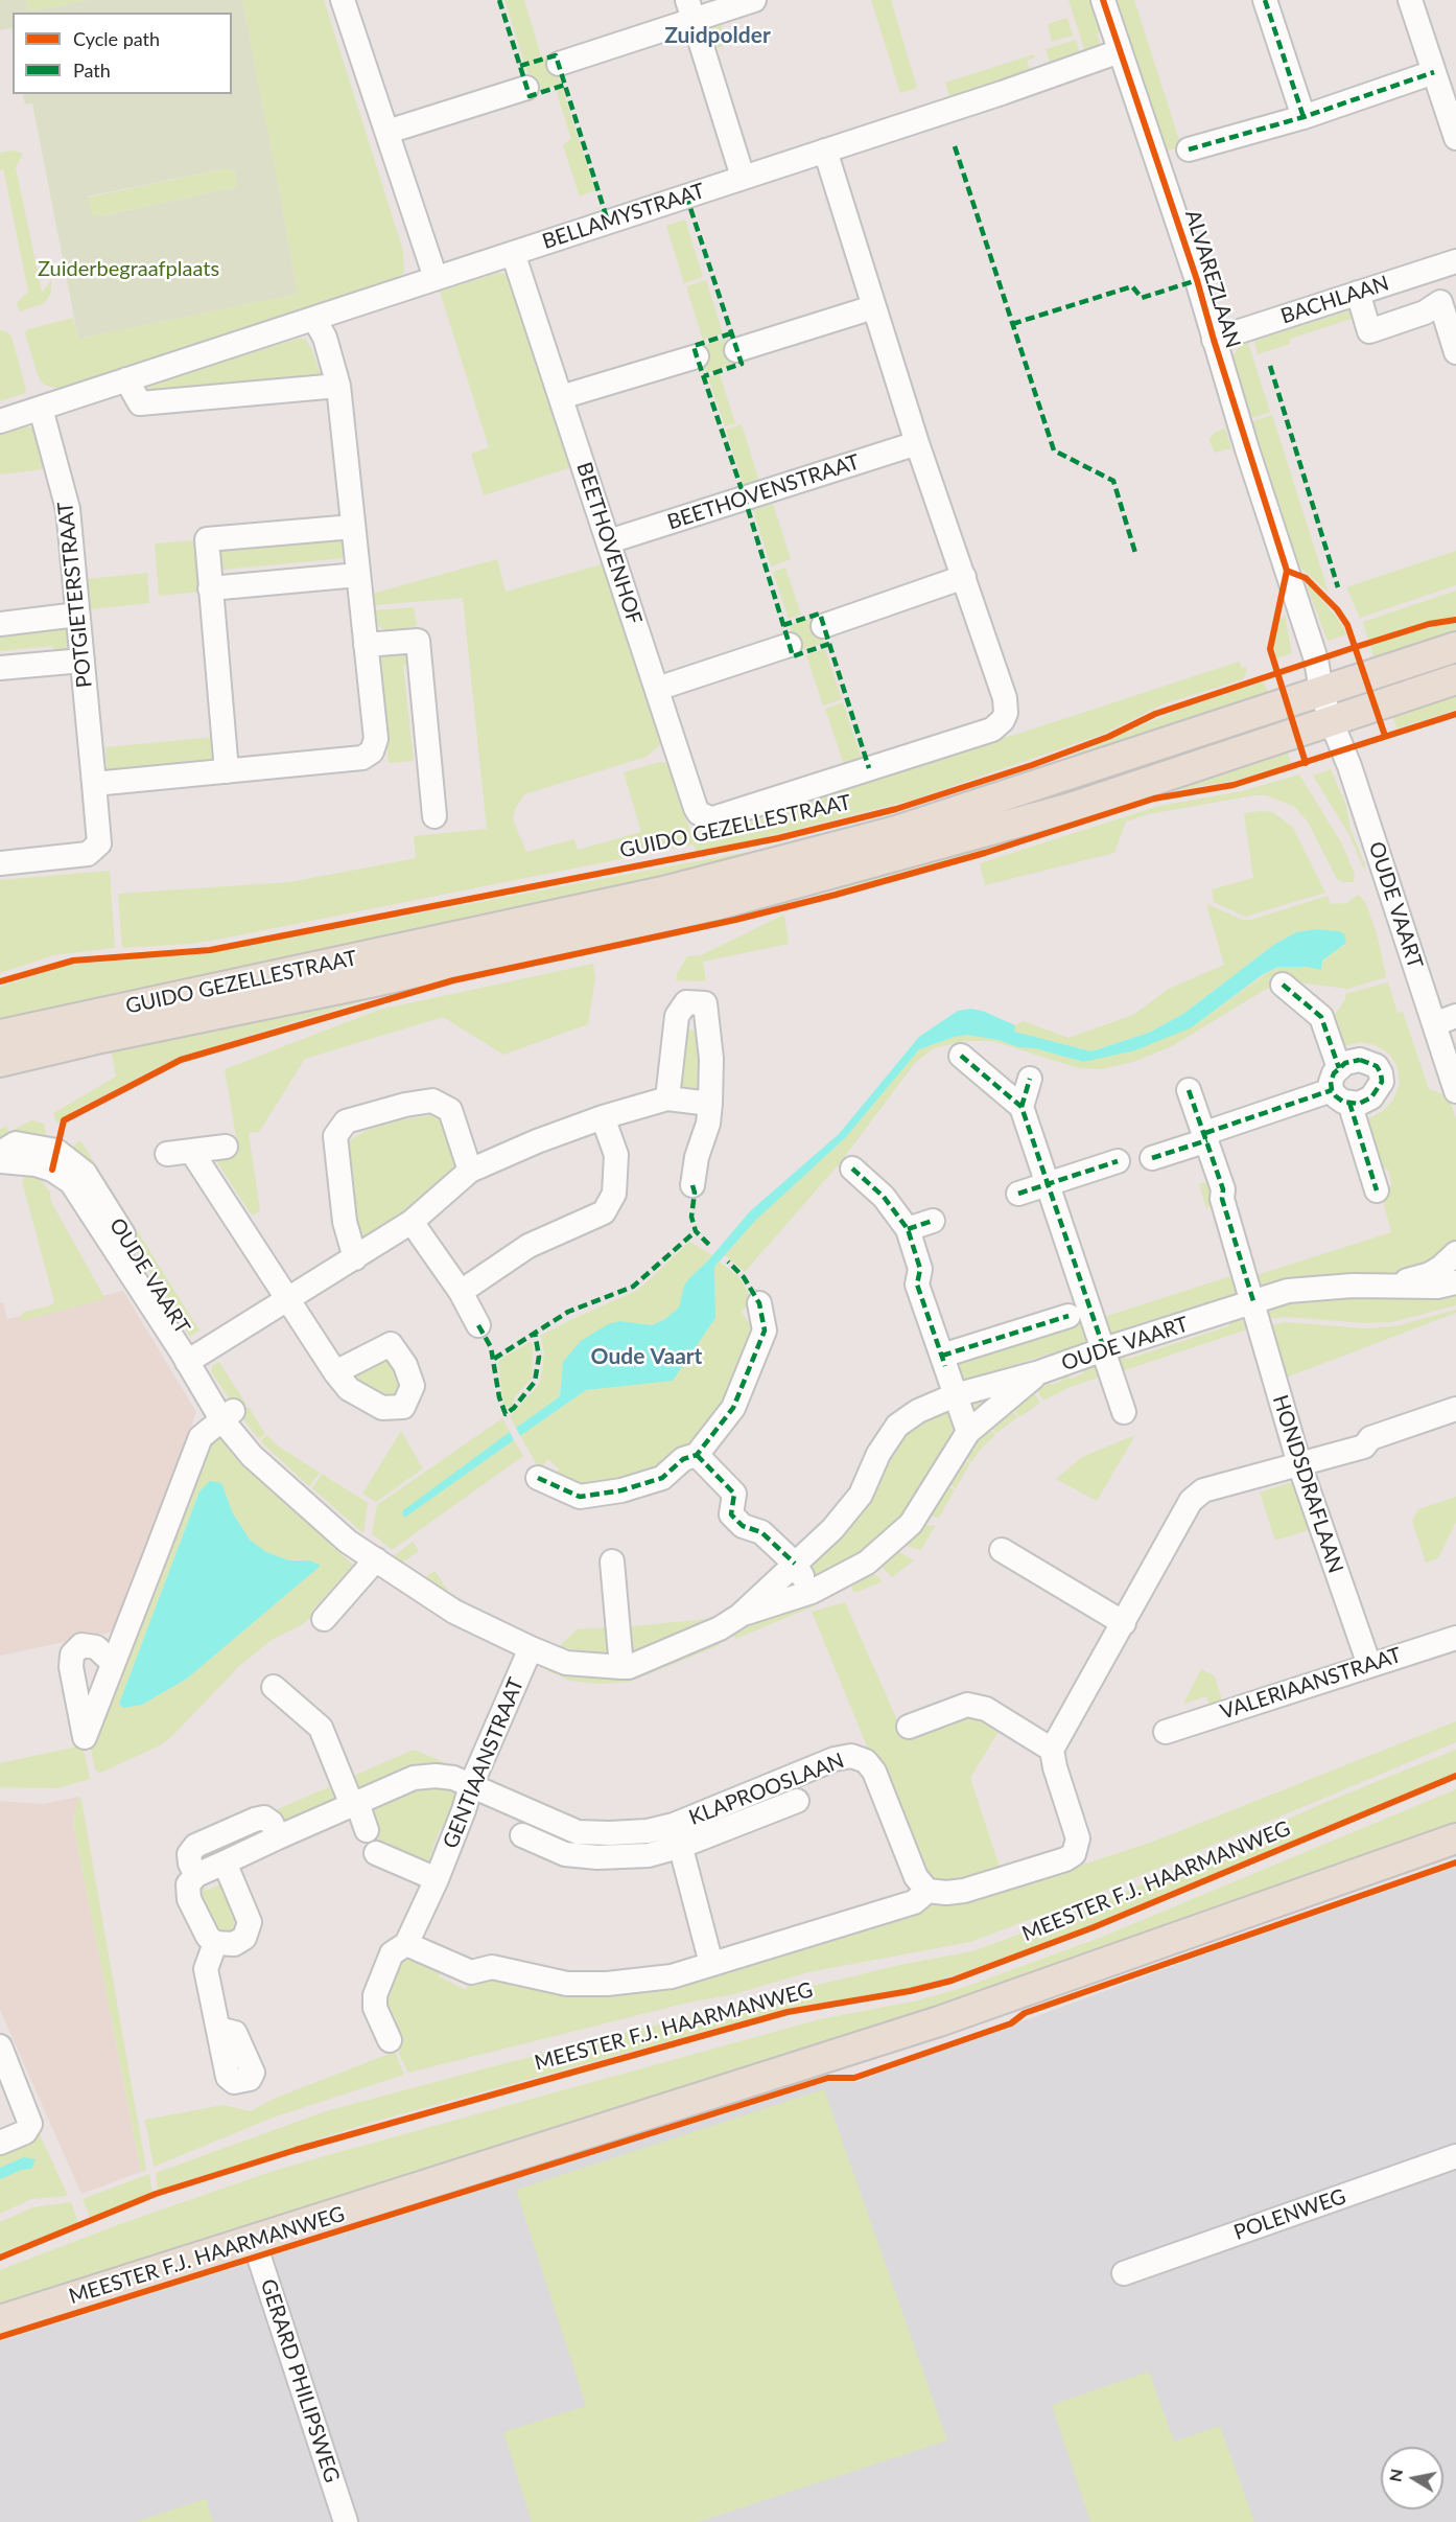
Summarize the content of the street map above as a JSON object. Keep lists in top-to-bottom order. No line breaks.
{"streets":{"main road":["GUIDO GEZELLESTRAAT","MEESTER F.J. HAARMANWEG"],"street":["BELLAMYSTRAAT","ALVAREZLAAN","BACHLAAN","BEETHOVENSTRAAT","BEETHOVENHOF","POTGIETERSTRAAT","OUDE VAART","HONDSDRAFLAAN","VALERIAANSTRAAT","GENTIAANSTRAAT","KLAPROOSLAAN","POLENWEG","GERARD PHILIPSWEG"]},"crossings":[["BELLAMYSTRAAT","ALVAREZLAAN"],["BELLAMYSTRAAT","BEETHOVENHOF"],["BELLAMYSTRAAT","POTGIETERSTRAAT"],["ALVAREZLAAN","BACHLAAN"],["ALVAREZLAAN","GUIDO GEZELLESTRAAT"],["ALVAREZLAAN","OUDE VAART"],["BEETHOVENSTRAAT","BEETHOVENHOF"],["GUIDO GEZELLESTRAAT","OUDE VAART"],["OUDE VAART","HONDSDRAFLAAN"],["OUDE VAART","GENTIAANSTRAAT"],["HONDSDRAFLAAN","VALERIAANSTRAAT"],["GENTIAANSTRAAT","KLAPROOSLAAN"],["MEESTER F.J. HAARMANWEG","GERARD PHILIPSWEG"]],"districts":["Zuidpolder","Oude Vaart"],"parks":["Zuiderbegraafplaats"],"legend":["Cycle path","Path"],"north":"left"}
